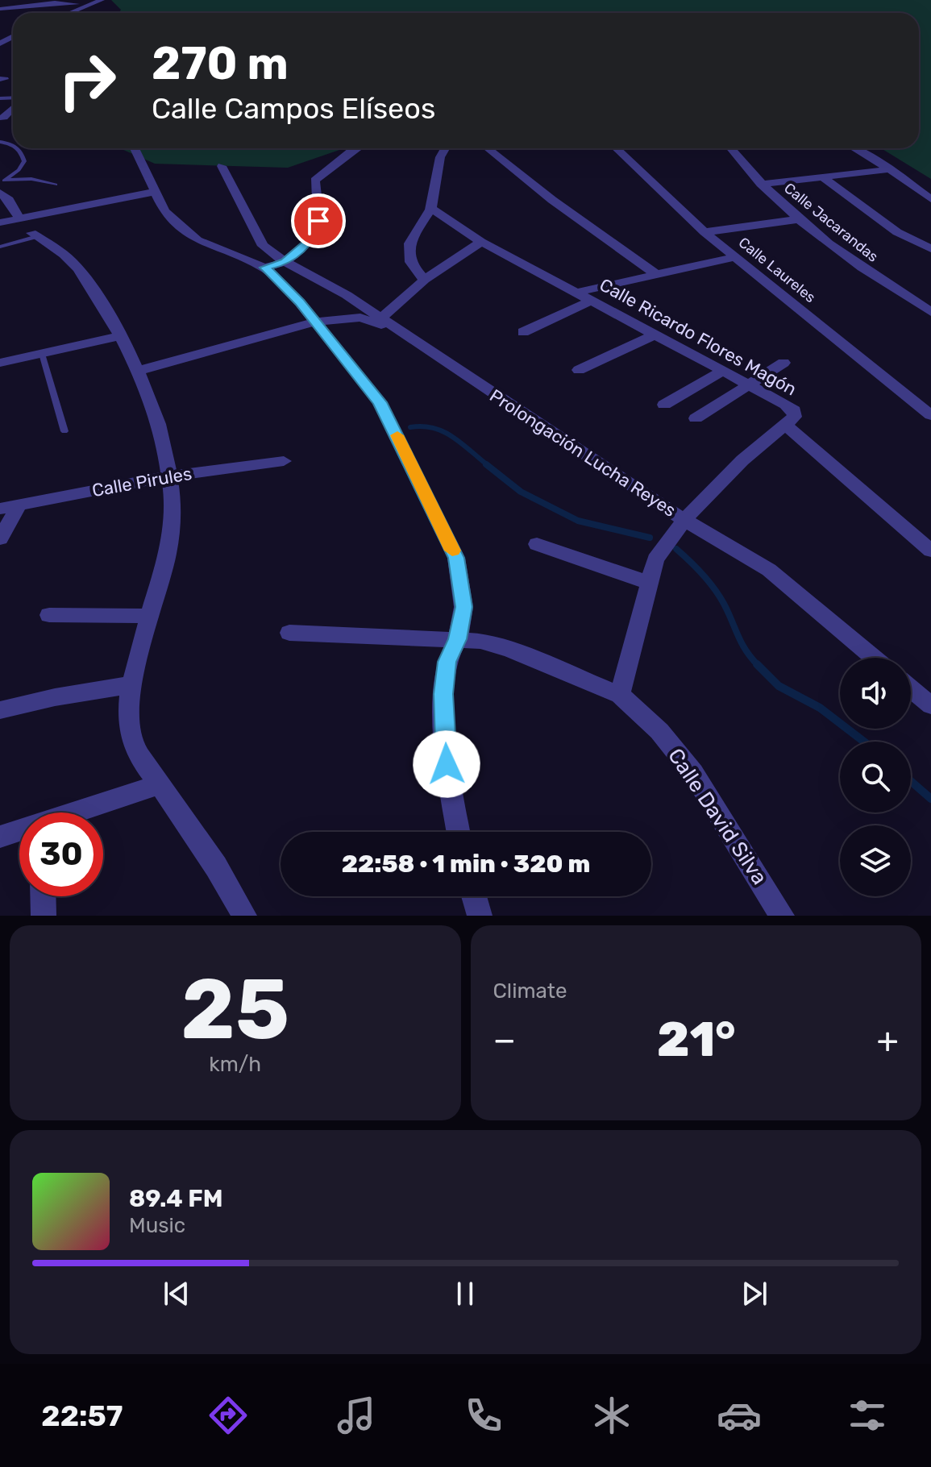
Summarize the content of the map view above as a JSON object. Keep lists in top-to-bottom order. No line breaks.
{"streets":{"street":["Calle Jacarandas","Calle Laureles","Calle Ricardo Flores Magón","Prolongación Lucha Reyes","Calle Pirules","Calle David Silva"]},"crossings":[["Calle Ricardo Flores Magón","Prolongación Lucha Reyes"],["Calle Ricardo Flores Magón","Calle David Silva"]],"page":{"turn":["270 m","Calle Campos Elíseos"],"limit":"30","trip":"22:58 · 1 min · 320 m","tile":[["25","km/h"],"Climate"],"heat":["−","21°","+"],"song":["89.4 FM","Music"],"tabs":"22:57"}}
